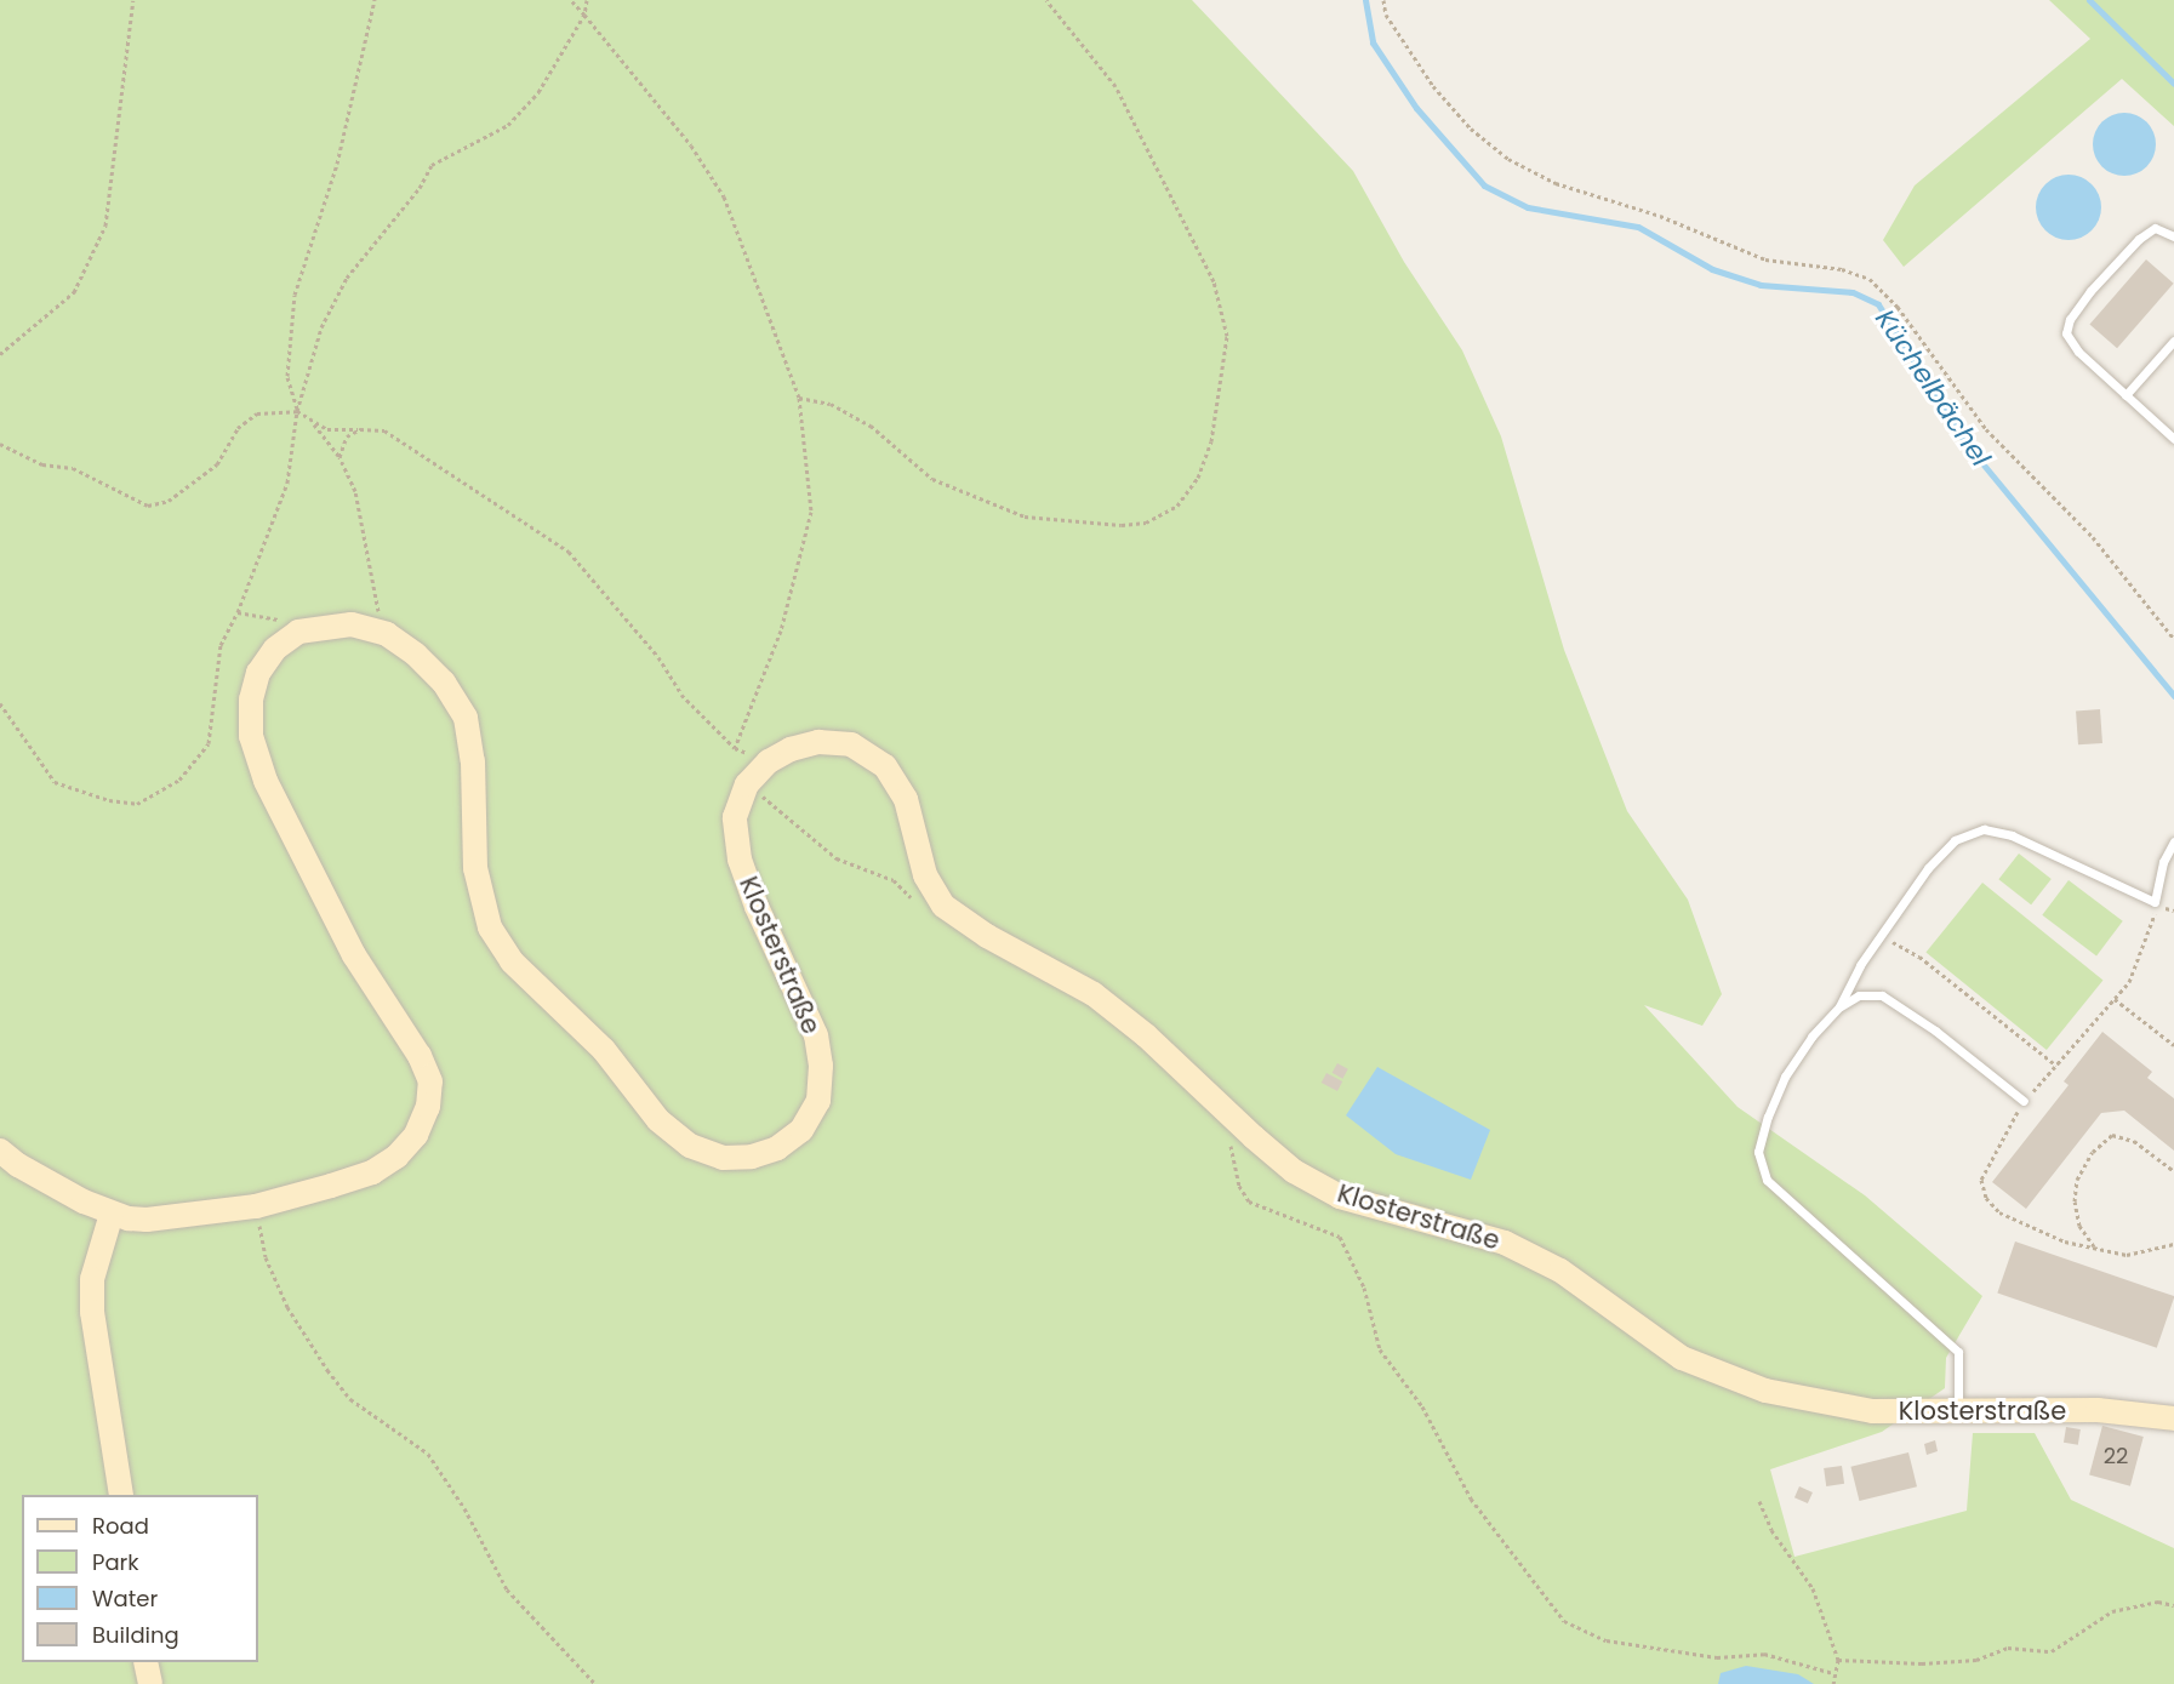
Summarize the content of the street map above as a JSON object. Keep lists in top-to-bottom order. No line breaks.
{"streets":{"main road":["Klosterstraße"]},"water":["Küchelbächel"],"house_numbers":["22"],"legend":["Road","Park","Water","Building"]}
